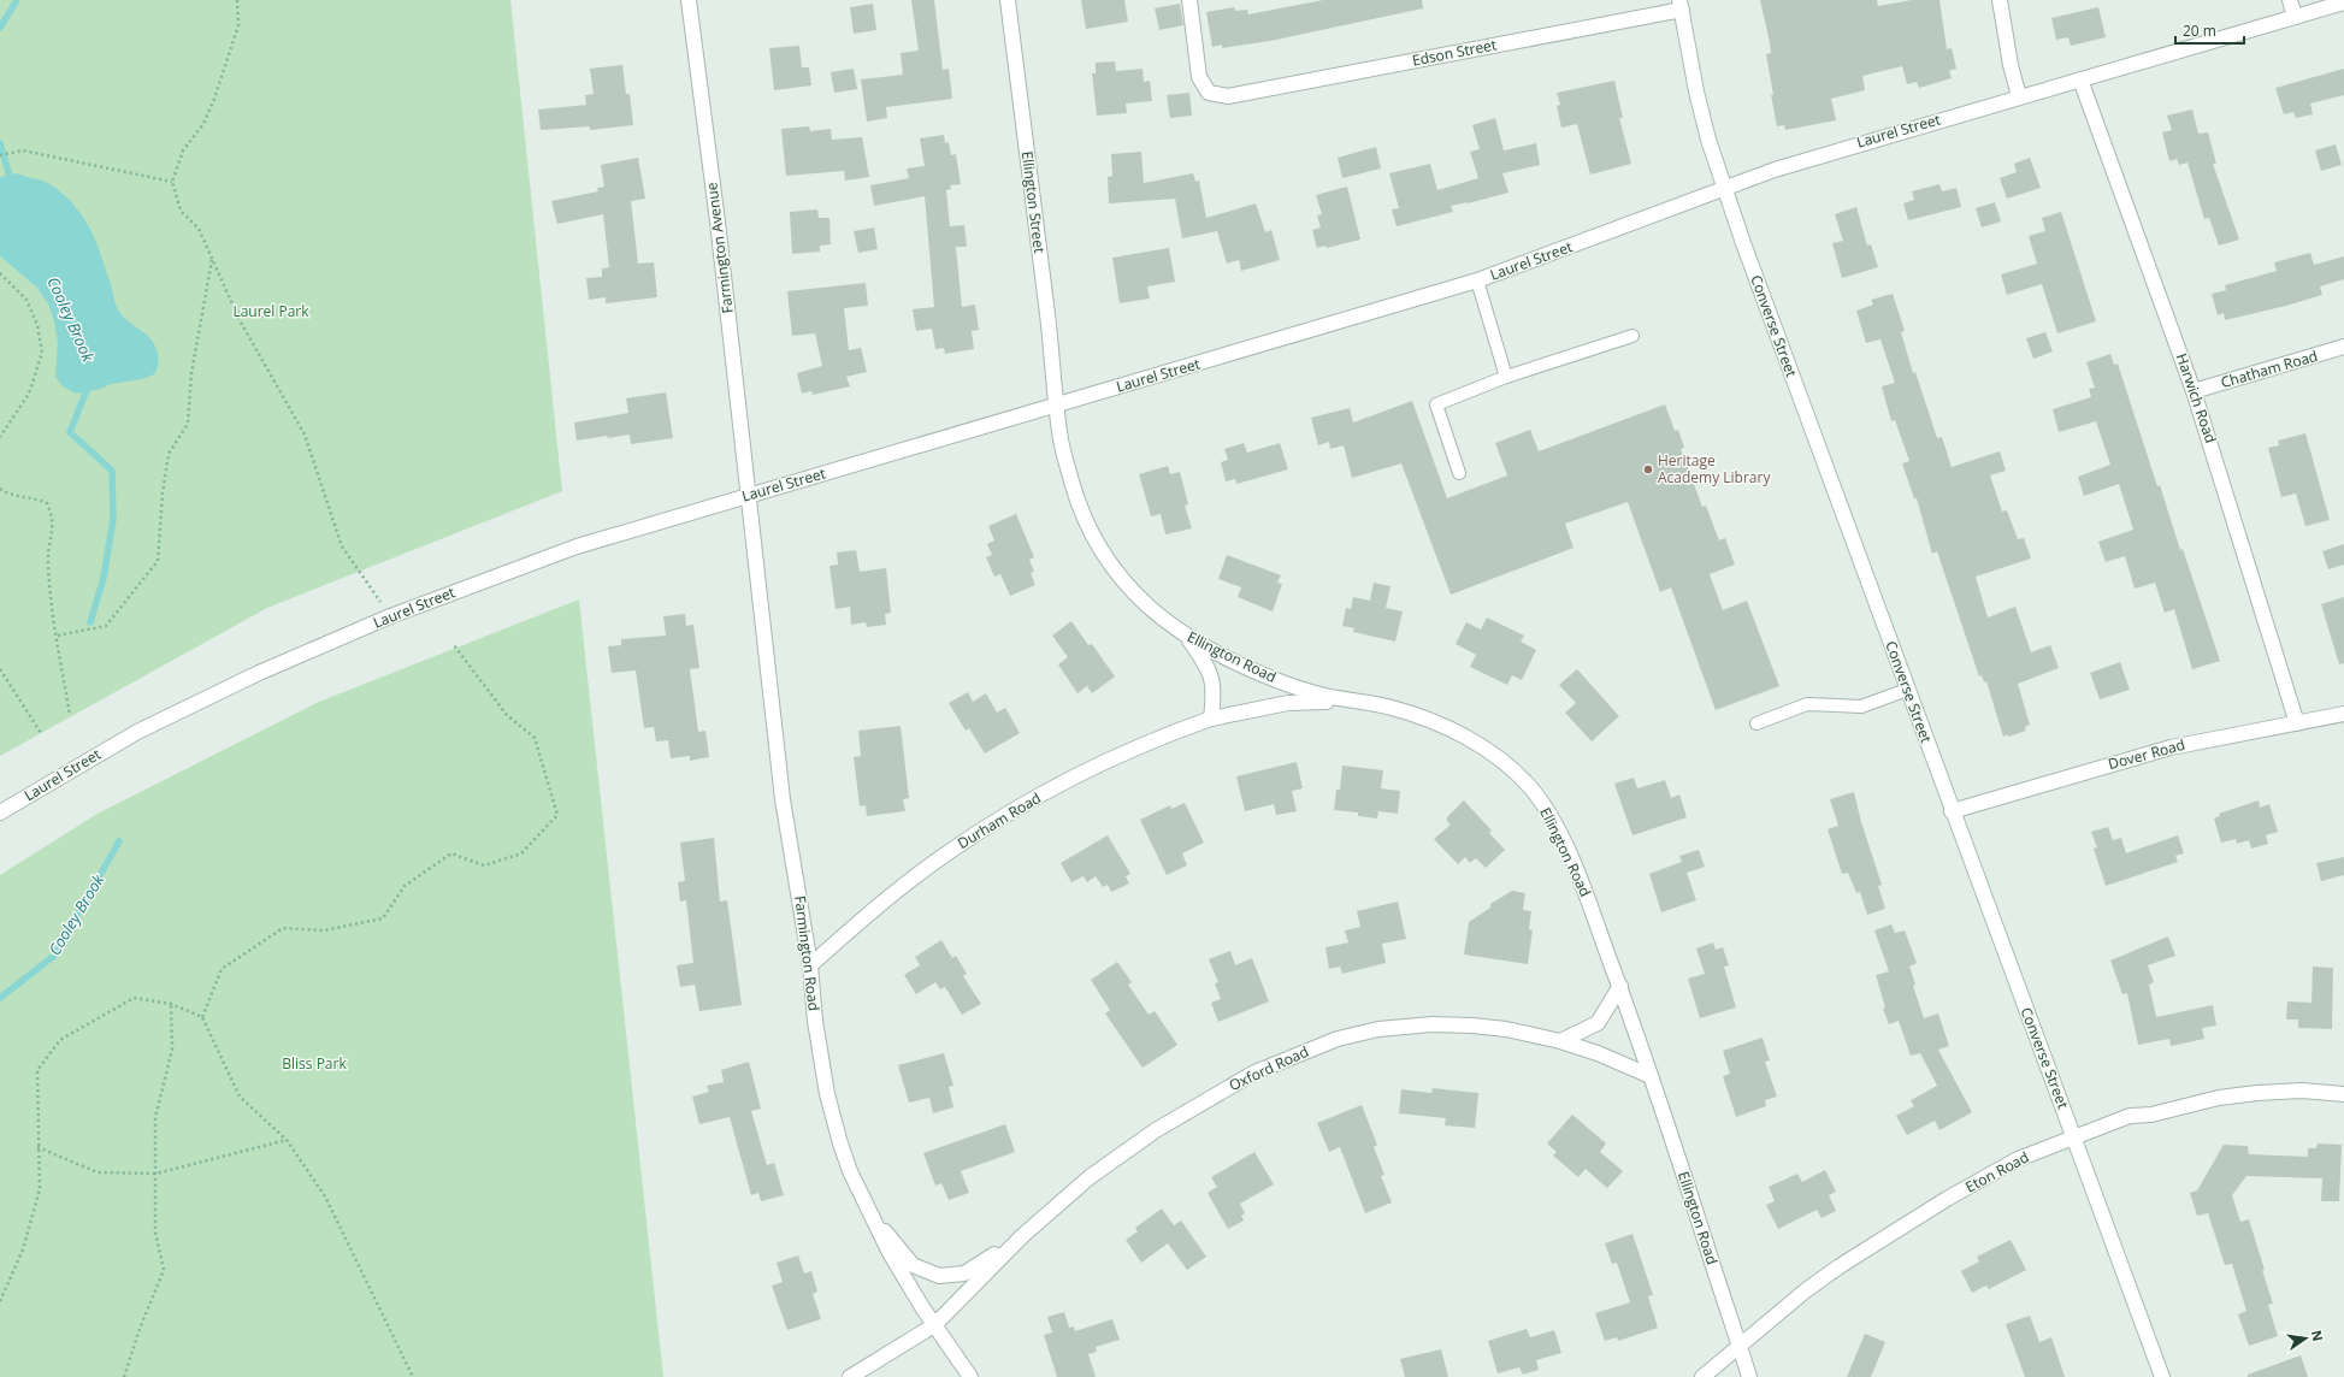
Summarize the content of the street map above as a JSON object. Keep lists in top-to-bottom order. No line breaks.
{"streets":{"street":["Edson Street","Laurel Street","Ellington Street","Farmington Avenue","Converse Street","Chatham Road","Harwich Road","Ellington Road","Dover Road","Durham Road","Farmington Road","Oxford Road","Eton Road"]},"crossings":[["Edson Street","Converse Street"],["Laurel Street","Ellington Street"],["Laurel Street","Farmington Avenue"],["Laurel Street","Converse Street"],["Laurel Street","Harwich Road"],["Laurel Street","Ellington Road"],["Laurel Street","Farmington Road"],["Ellington Street","Ellington Road"],["Farmington Avenue","Farmington Road"],["Converse Street","Dover Road"],["Converse Street","Eton Road"],["Chatham Road","Harwich Road"],["Harwich Road","Dover Road"],["Ellington Road","Durham Road"],["Ellington Road","Oxford Road"],["Ellington Road","Eton Road"],["Durham Road","Farmington Road"],["Farmington Road","Oxford Road"]],"water":["Cooley Brook"],"parks":["Laurel Park","Bliss Park"],"places":["Heritage Academy Library"],"scale_bar":"20 m","north":"right"}
